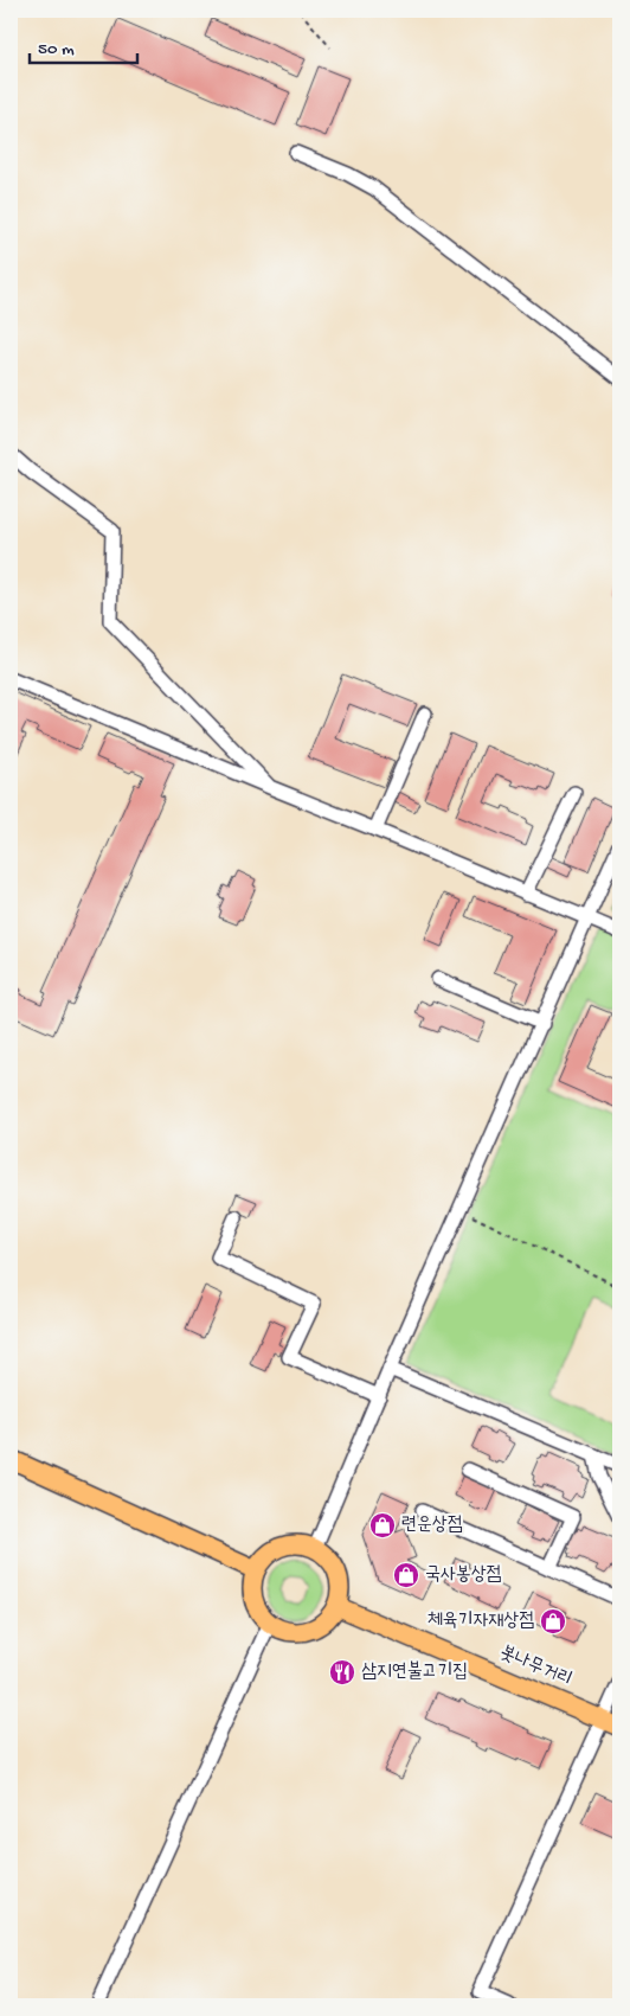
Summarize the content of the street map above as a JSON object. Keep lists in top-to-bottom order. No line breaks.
{"streets":{"main road":["봇나무거리"]},"places":{"shop":["련운상점","국사봉상점","체육기자재상점"],"restaurant":["삼지연불고기집"]},"scale_bar":"50 m"}
